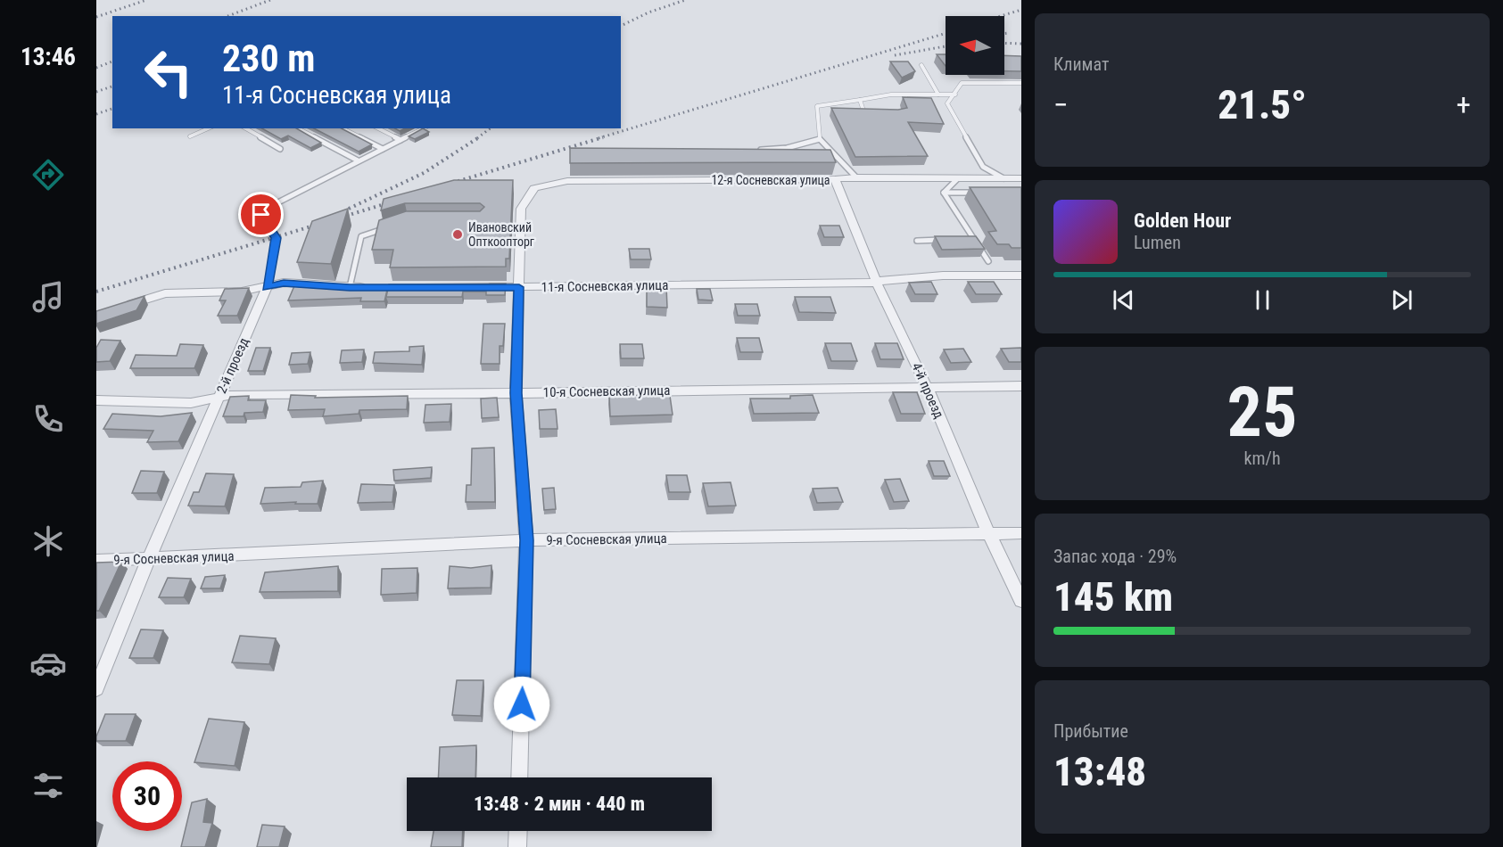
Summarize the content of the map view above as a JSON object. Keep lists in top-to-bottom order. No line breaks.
{"streets":{"street":["12-я Сосневская улица","11-я Сосневская улица","2-й проезд","4-й проезд","10-я Сосневская улица","9-я Сосневская улица"]},"crossings":[["12-я Сосневская улица","11-я Сосневская улица"],["12-я Сосневская улица","4-й проезд"],["11-я Сосневская улица","4-й проезд"],["2-й проезд","10-я Сосневская улица"],["2-й проезд","9-я Сосневская улица"],["4-й проезд","10-я Сосневская улица"],["4-й проезд","9-я Сосневская улица"]],"places":["Ивановский Опткоопторг"],"north":"left","page":{"tabs":"13:46","tile":["Климат",["25","km/h"],["Запас хода · 29%","145 km"],["Прибытие","13:48"]],"turn":["230 m","11-я Сосневская улица"],"heat":["−","21.5°","+"],"song":["Golden Hour","Lumen"],"limit":"30","trip":"13:48 · 2 мин · 440 m"}}
